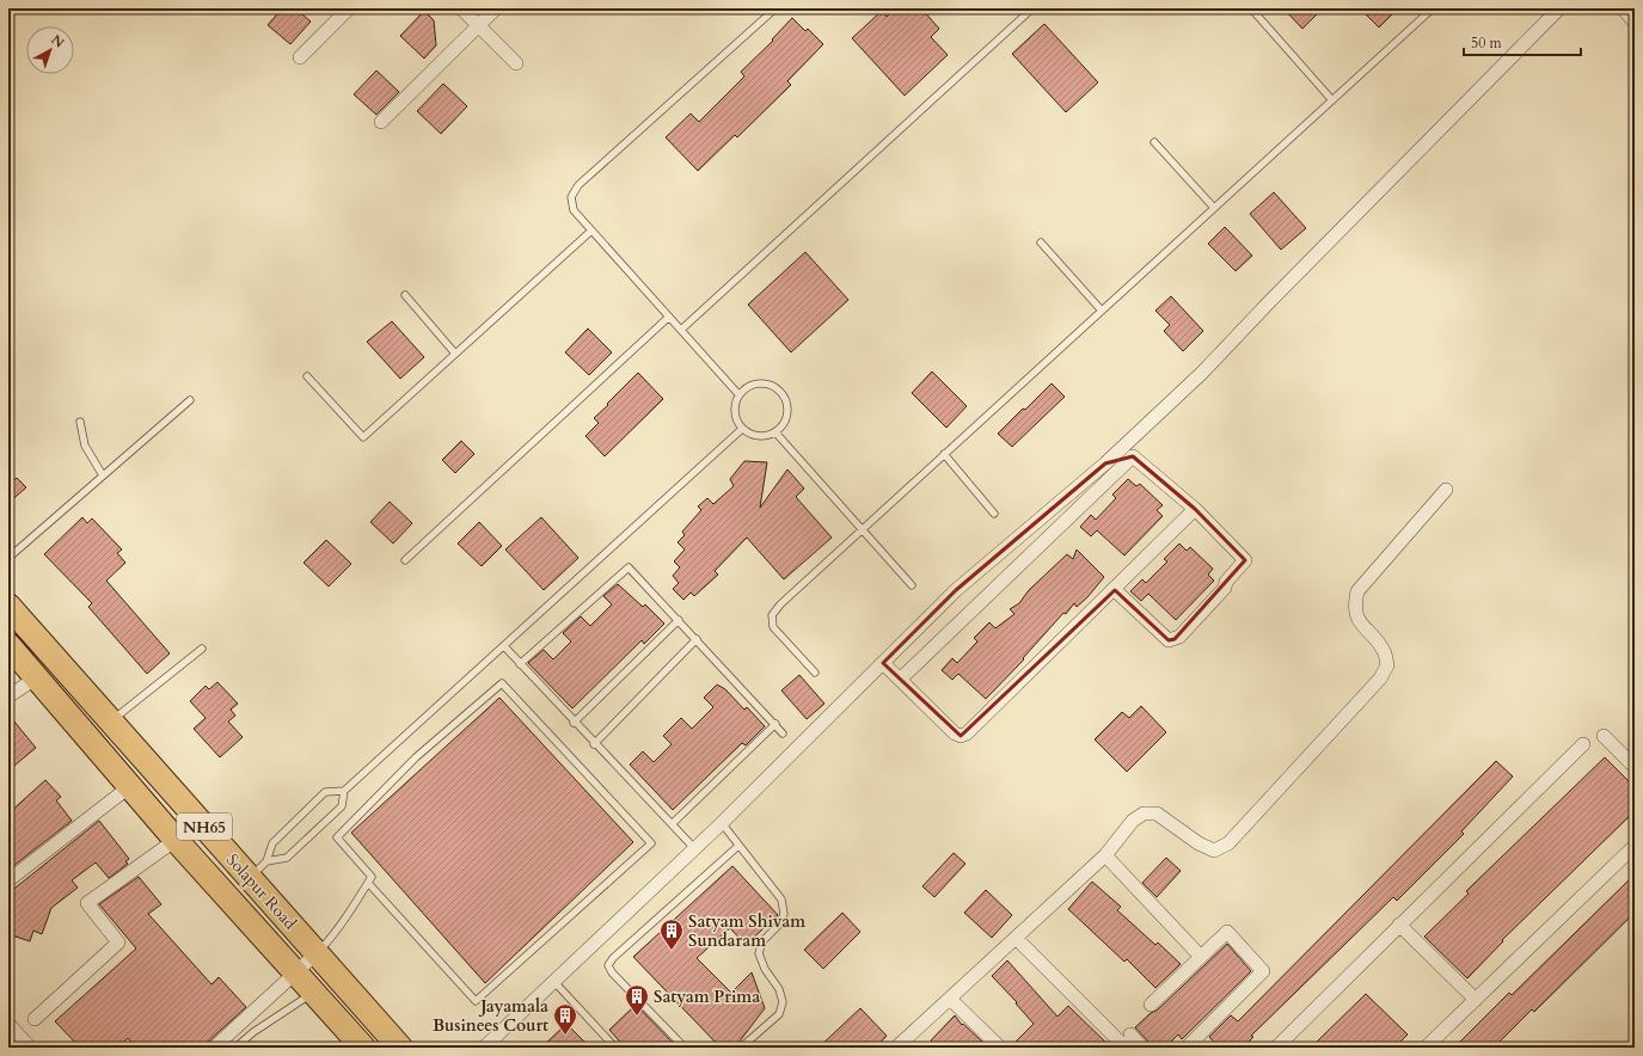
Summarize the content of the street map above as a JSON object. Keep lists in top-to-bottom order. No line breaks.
{"streets":{"highway":["NH65","Solapur Road"]},"places":{"building":["Satyam Shivam Sundaram","Satyam Prima","Jayamala Businees Court"]},"scale_bar":"50 m","north":"top right"}
